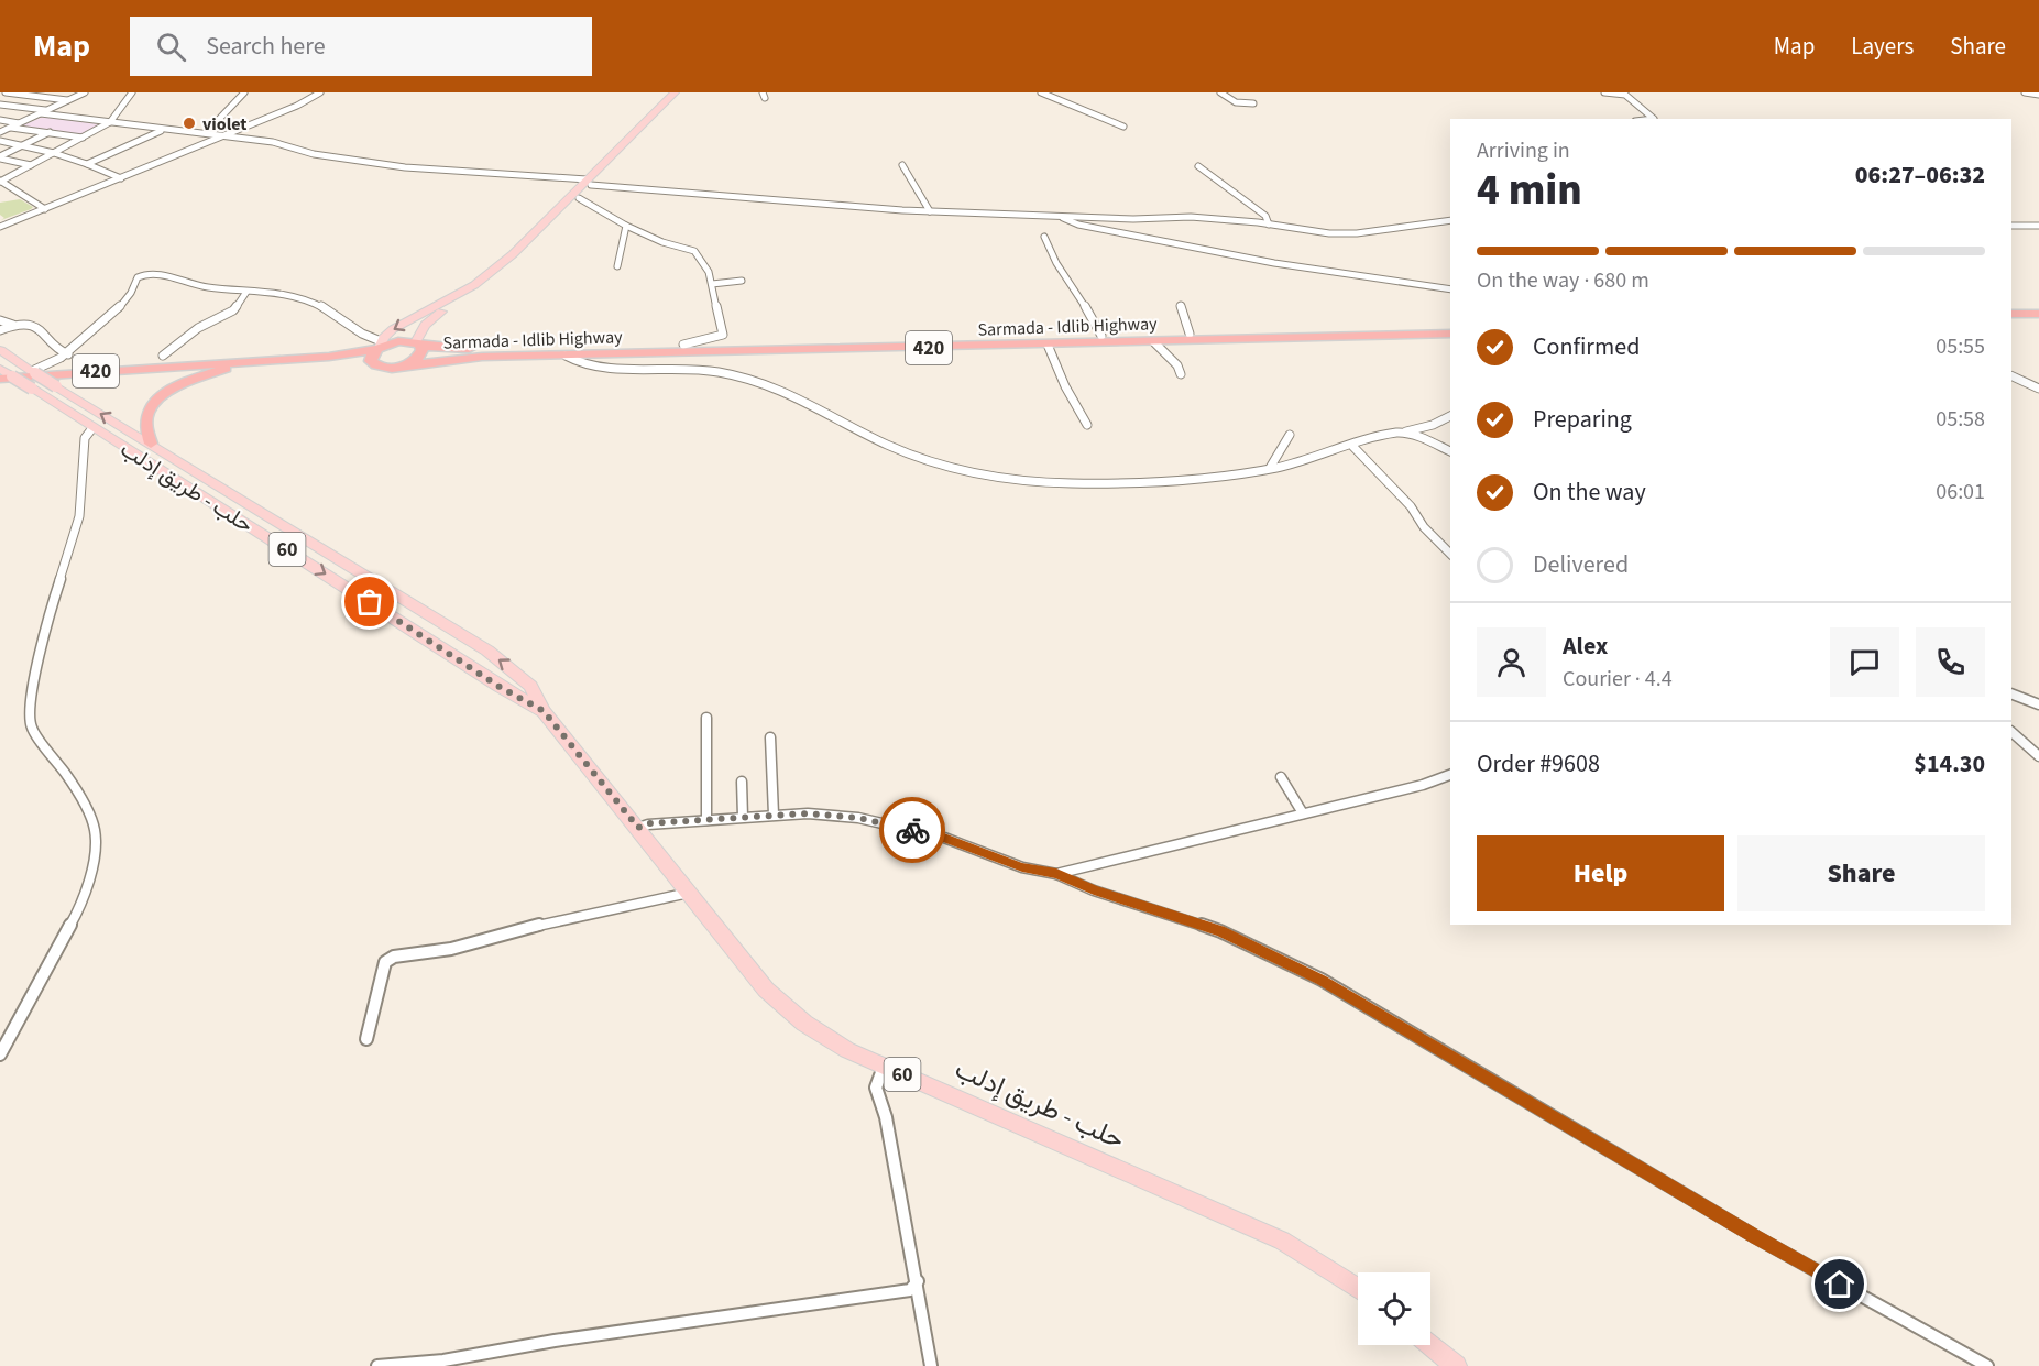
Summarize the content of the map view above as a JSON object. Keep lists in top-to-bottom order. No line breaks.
{"streets":{"highway":["Sarmada - Idlib Highway","420"],"main road":["حلب - طريق إدلب","60"]},"crossings":[["Sarmada - Idlib Highway","420"],["420","حلب - طريق إدلب"]],"places":["violet"],"page":{"header":"Map","search":"Search here","nav":["Map","Layers","Share"],"heading":["4 min","Arriving in","06:27–06:32"],"panel":["Alex","Courier · 4.4","Order #9608","$14.30"],"bar":"On the way · 680 m","list":[["Confirmed","05:55"],["Preparing","05:58"],["On the way","06:01"],"Delivered"],"buttons":["Help","Share"]}}
